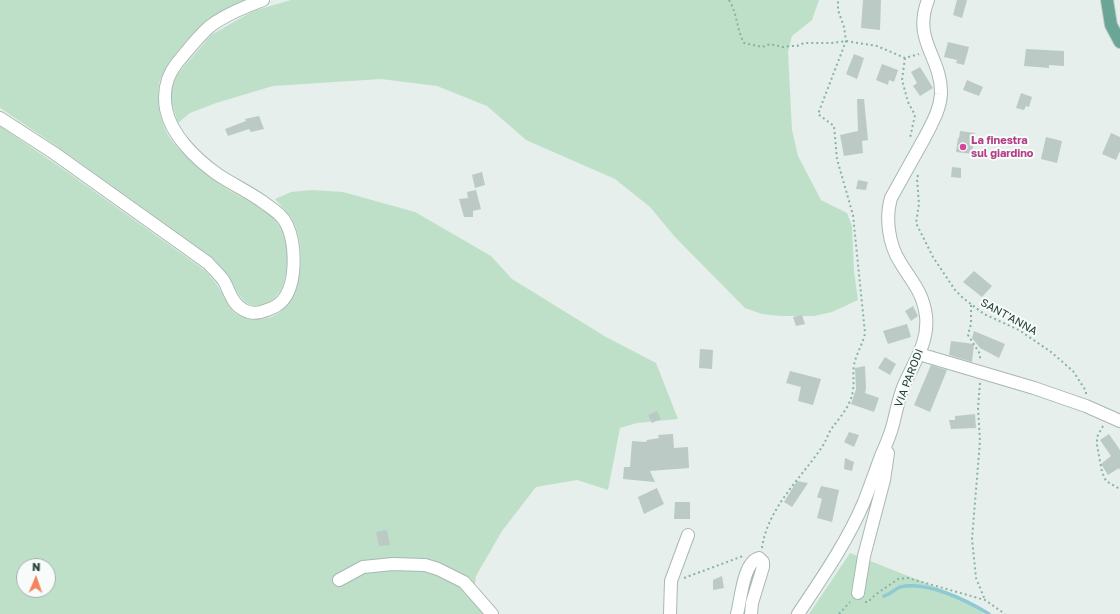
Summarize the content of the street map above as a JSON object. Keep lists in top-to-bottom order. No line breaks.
{"streets":{"street":["VIA PARODI"],"path":["SANT'ANNA"]},"places":["La finestra sul giardino"],"north":"top"}
